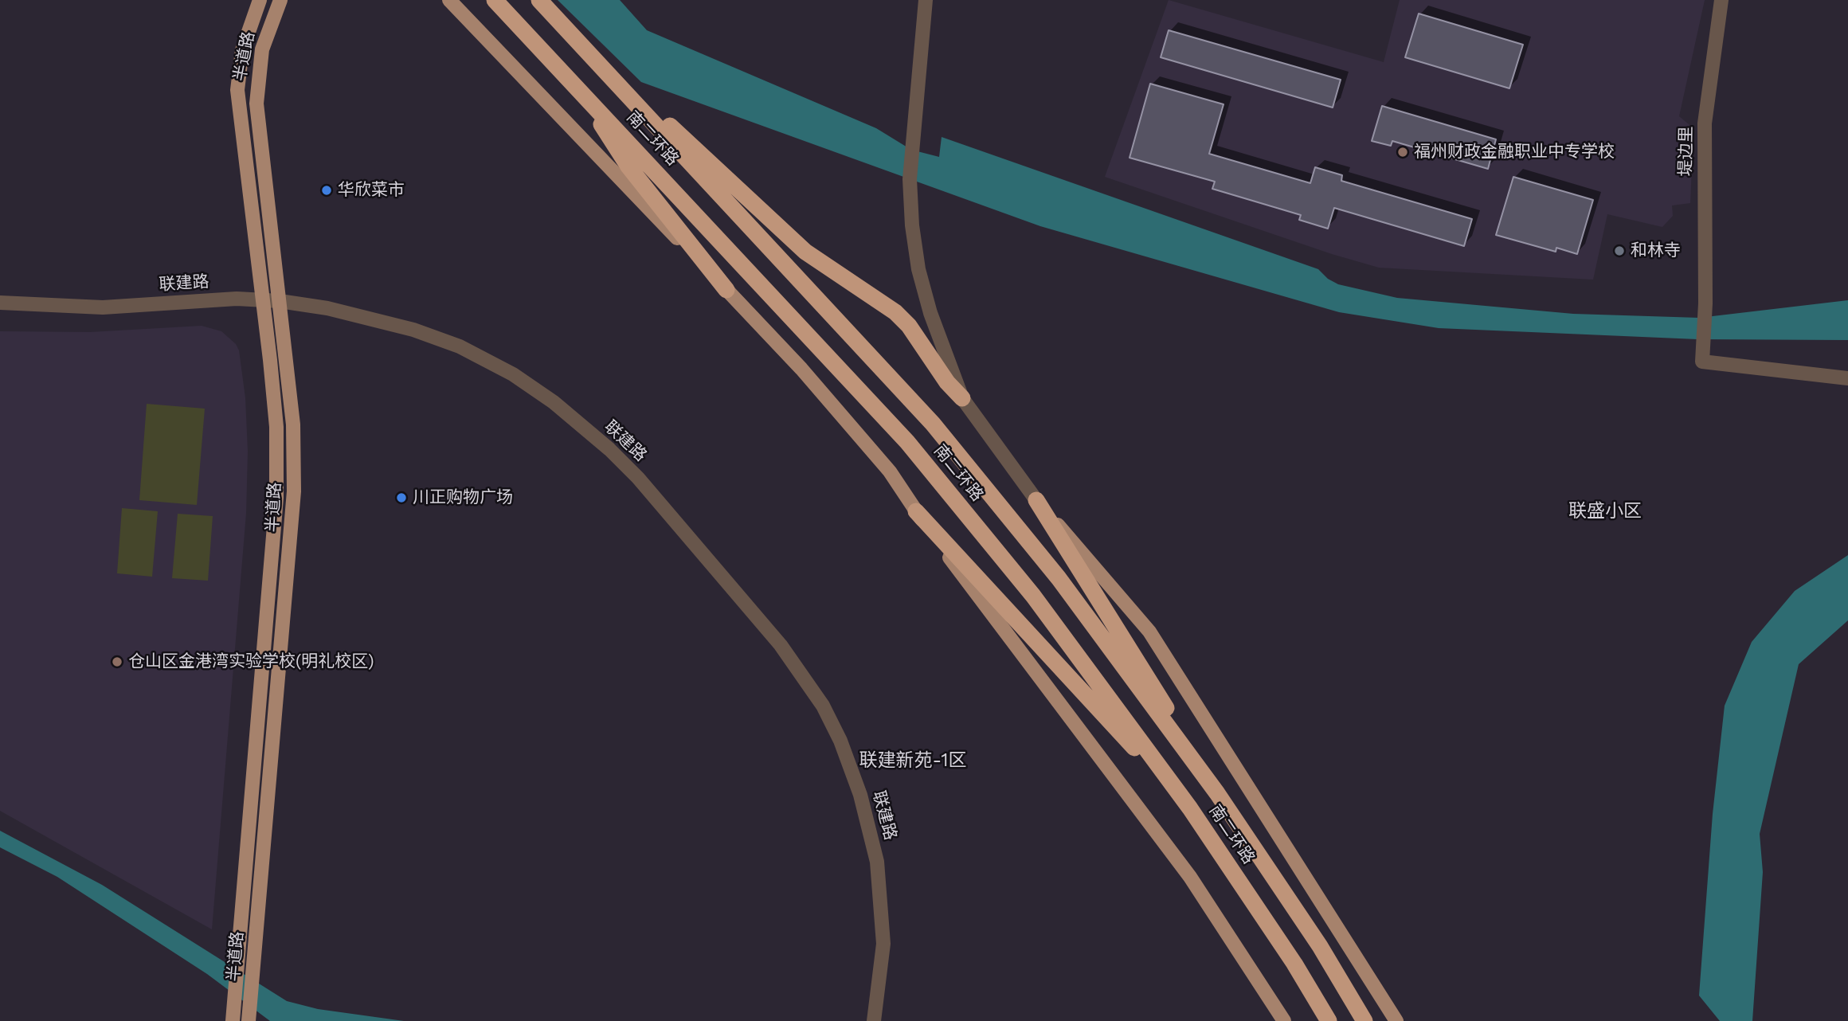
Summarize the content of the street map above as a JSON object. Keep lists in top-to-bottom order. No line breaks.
{"streets":{"highway":["南二环路"],"main road":["半道路"],"street":["堤边里","联建路"]},"crossings":[["半道路","联建路"]],"districts":["联盛小区","联建新苑-1区"],"places":["福州财政金融职业中专学校","华欣菜市","和林寺","川正购物广场","仓山区金港湾实验学校(明礼校区)"]}
